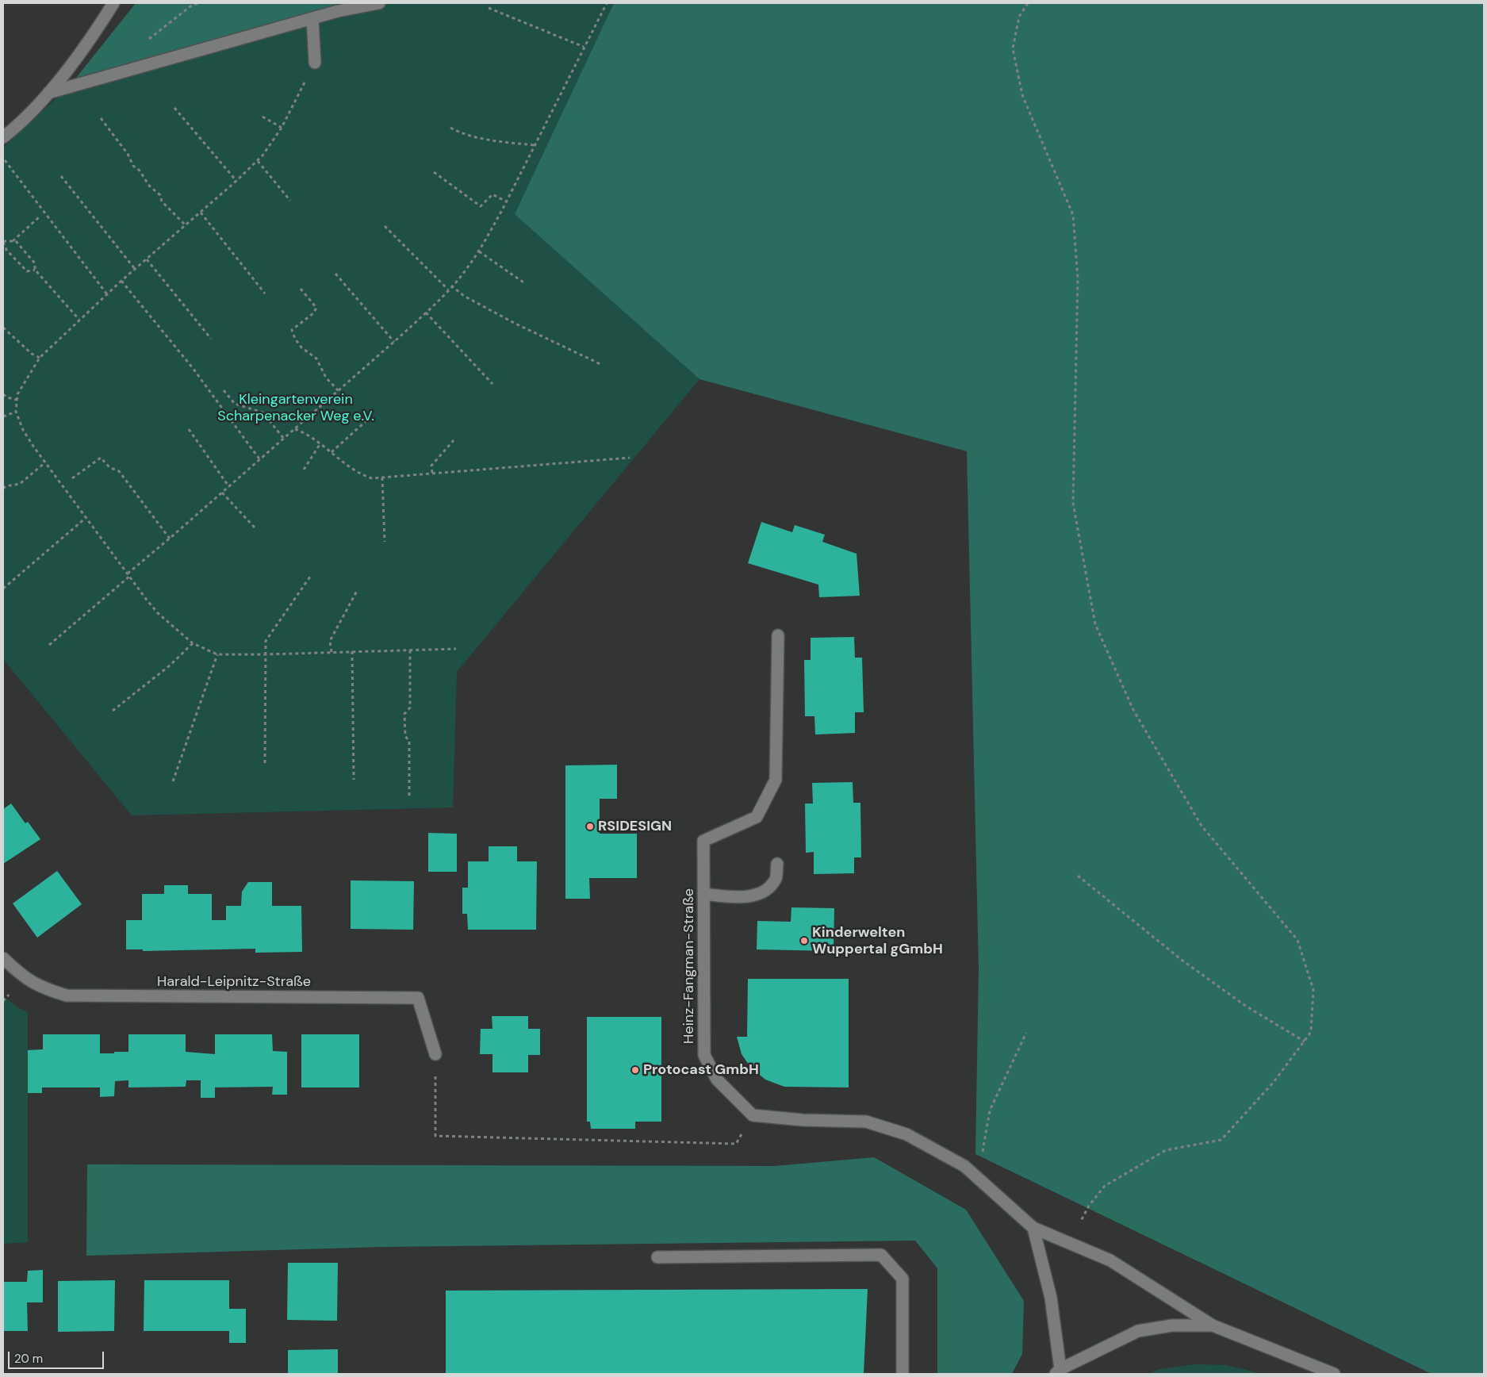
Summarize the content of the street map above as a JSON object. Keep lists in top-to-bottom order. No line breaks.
{"streets":{"street":["Heinz-Fangman-Straße","Harald-Leipnitz-Straße"]},"parks":["Kleingartenverein Scharpenacker Weg e.V."],"places":["RSIDESIGN","Kinderwelten Wuppertal gGmbH","Protocast GmbH"],"scale_bar":"20 m"}
